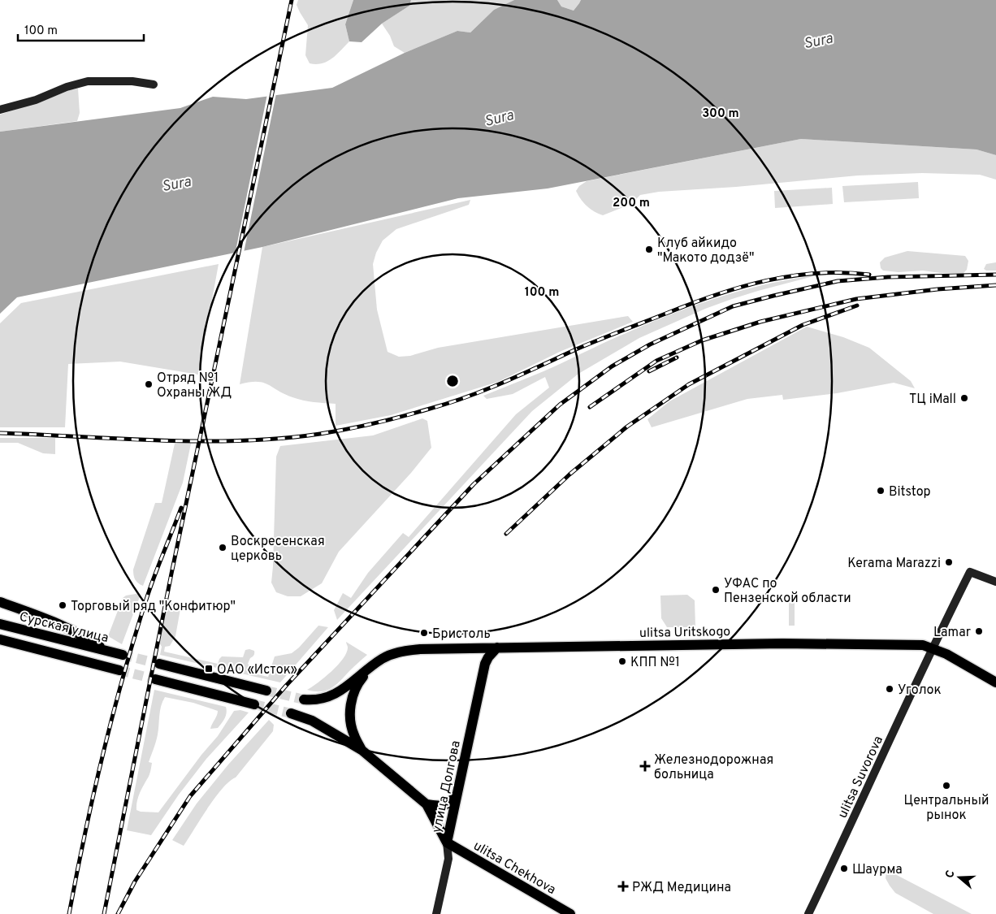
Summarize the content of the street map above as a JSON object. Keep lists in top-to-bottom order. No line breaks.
{"streets":{"main road":["Сурская улица","ulitsa Uritskogo","ulitsa Suvorova","улица Долгова","ulitsa Chekhova"]},"crossings":[["ulitsa Uritskogo","ulitsa Suvorova"],["ulitsa Uritskogo","улица Долгова"],["улица Долгова","ulitsa Chekhova"]],"water":["Sura"],"places":{"other":["Клуб айкидо \"Макото додзё\"","Отряд №1 Охраны ЖД","ТЦ iMall","Bitstop","Воскресенская церковь","Kerama Marazzi","УФАС по Пензенской области","Торговый ряд \"Конфитюр\"","Lamar","Бристоль","КПП №1","Уголок","Центральный рынок","Шаурма"],"transit":["ОАО «Исток»"],"health":["Железнодорожная больница","РЖД Медицина"]},"scale_bar":"100 m","north":"left","rings":["300 m","200 m","100 m"]}
